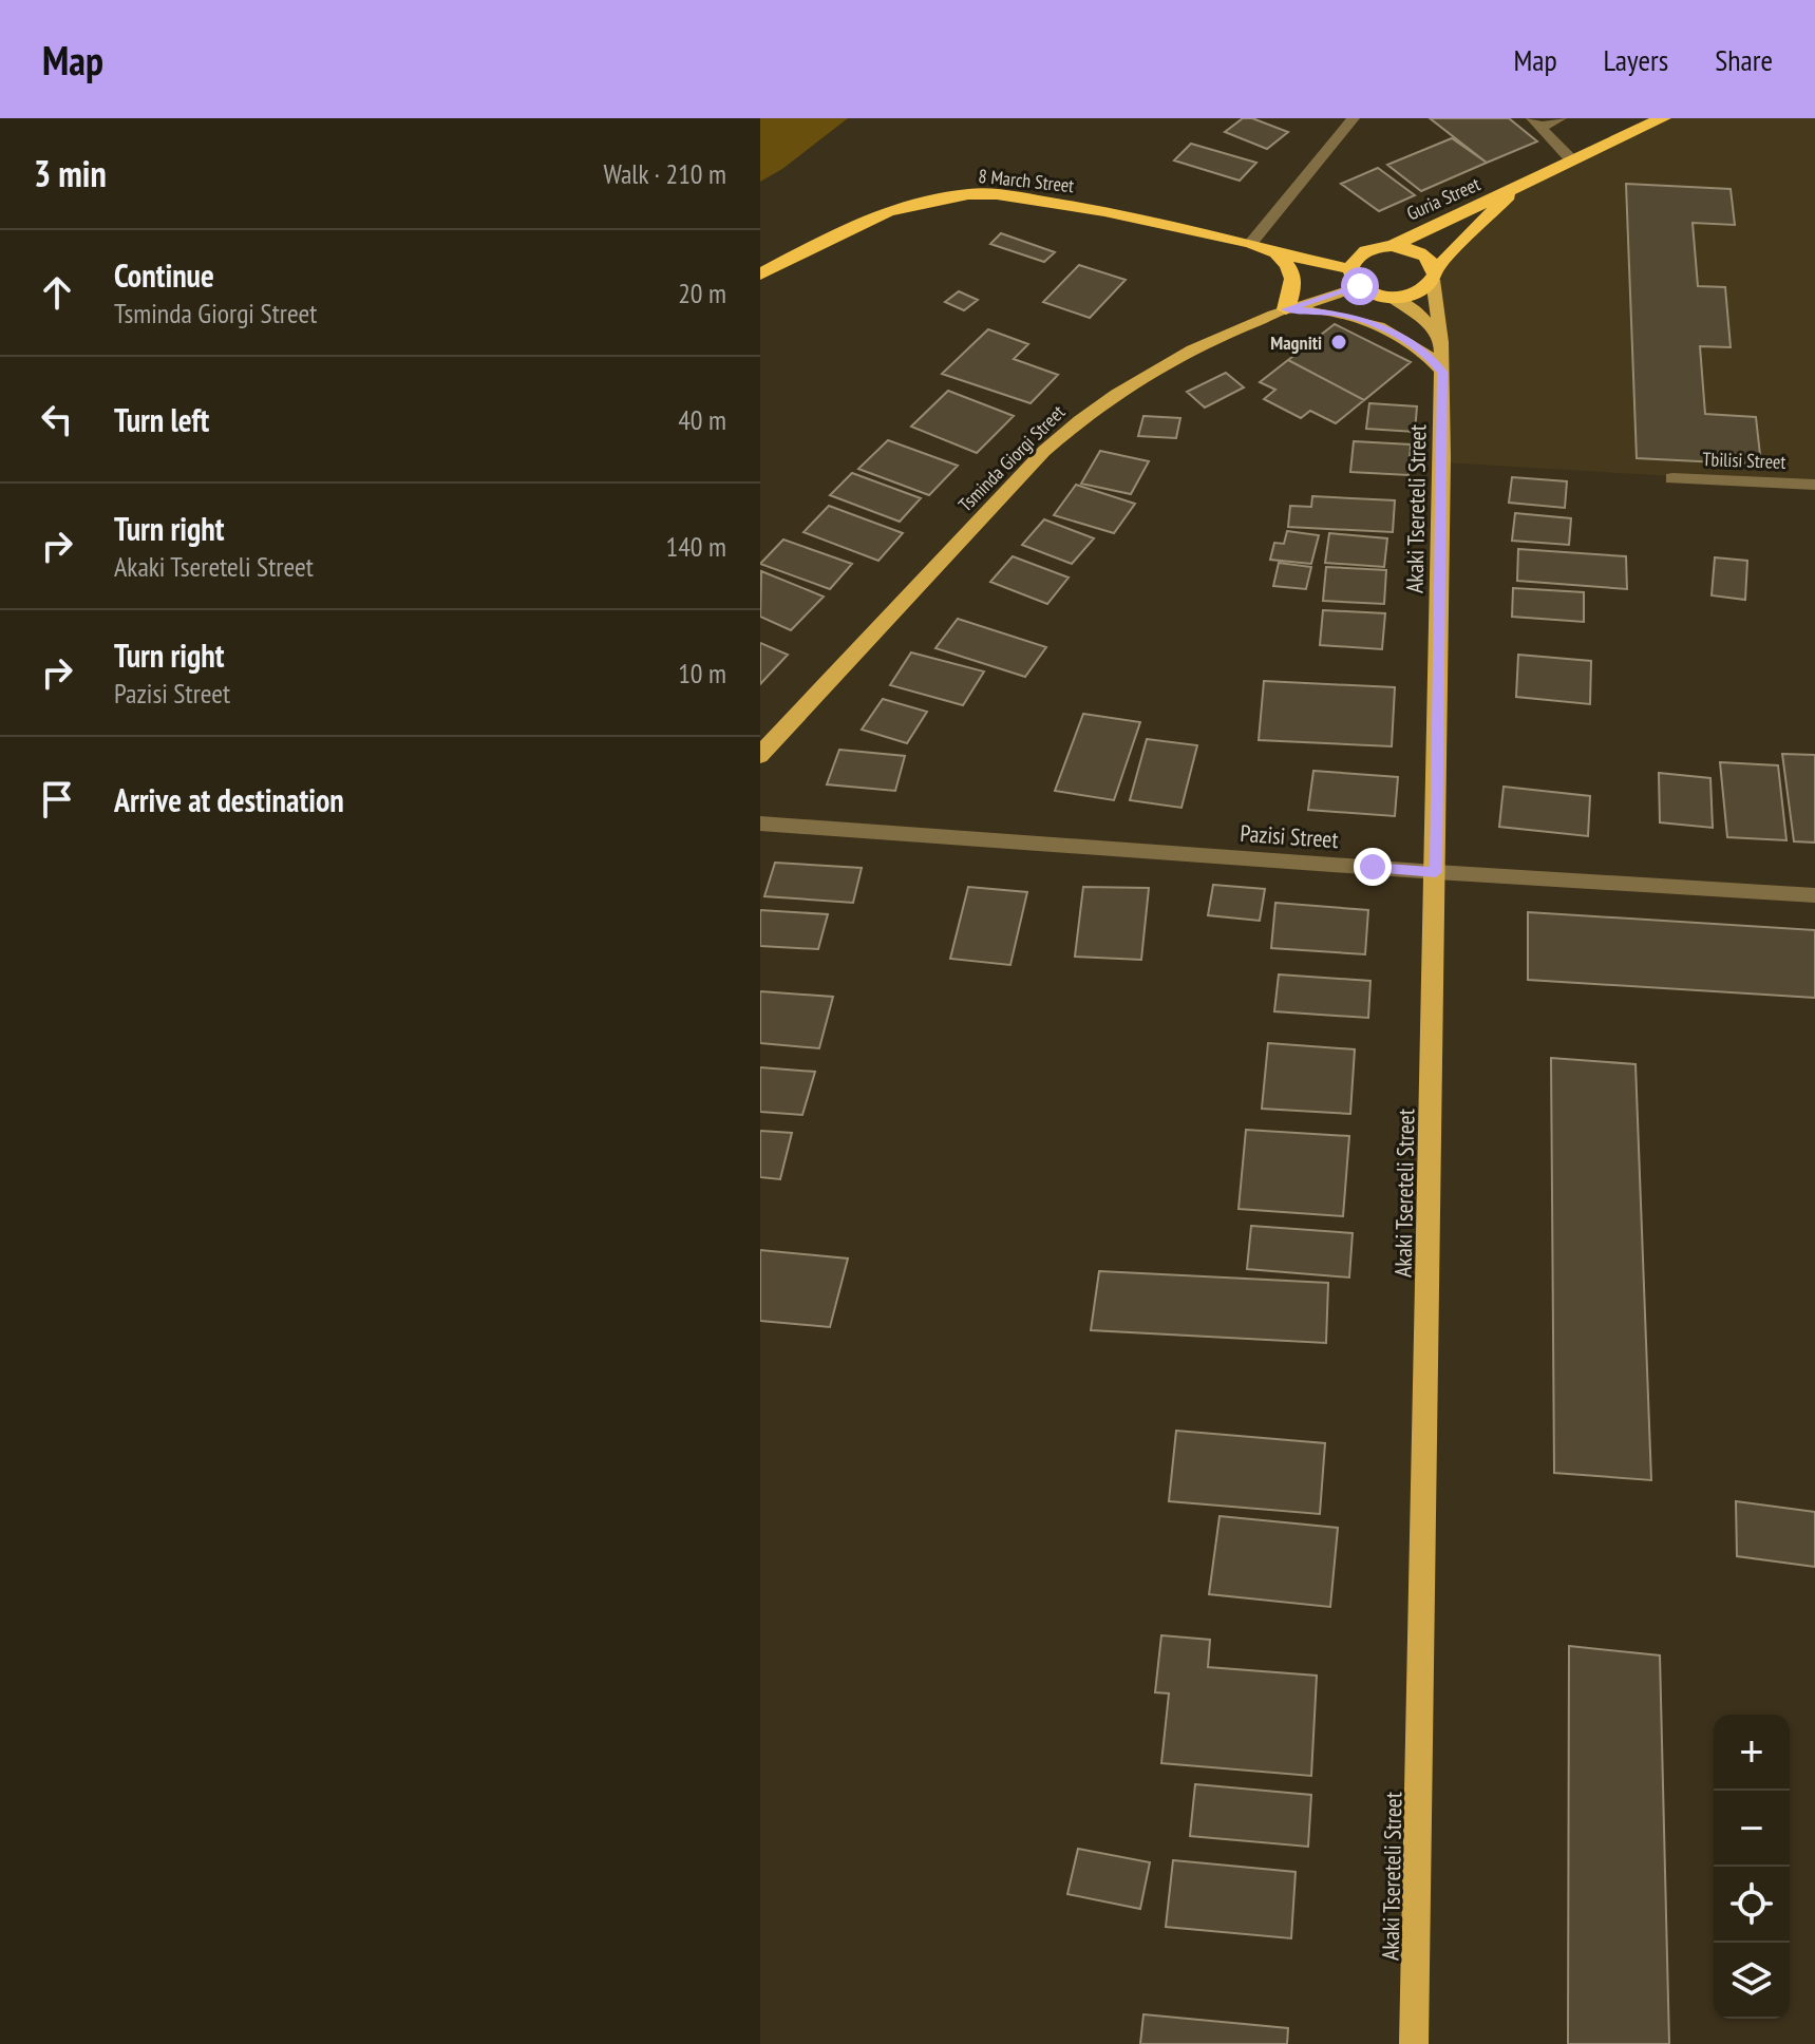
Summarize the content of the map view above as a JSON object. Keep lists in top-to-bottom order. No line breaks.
{"streets":{"highway":["8 March Street","Guria Street"],"main road":["Tsminda Giorgi Street","Akaki Tsereteli Street"],"street":["Tbilisi Street","Pazisi Street"]},"crossings":[["8 March Street","Guria Street"],["8 March Street","Tsminda Giorgi Street"],["Guria Street","Tsminda Giorgi Street"],["Guria Street","Akaki Tsereteli Street"],["Akaki Tsereteli Street","Pazisi Street"]],"places":["Magniti"],"page":{"header":"Map","nav":["Map","Layers","Share"],"heading":["3 min","Walk · 210 m"],"list":[["Continue","Tsminda Giorgi Street","20 m"],["Turn left","40 m"],["Turn right","Akaki Tsereteli Street","140 m"],["Turn right","Pazisi Street","10 m"],"Arrive at destination"],"map_buttons":["+","−"]}}
